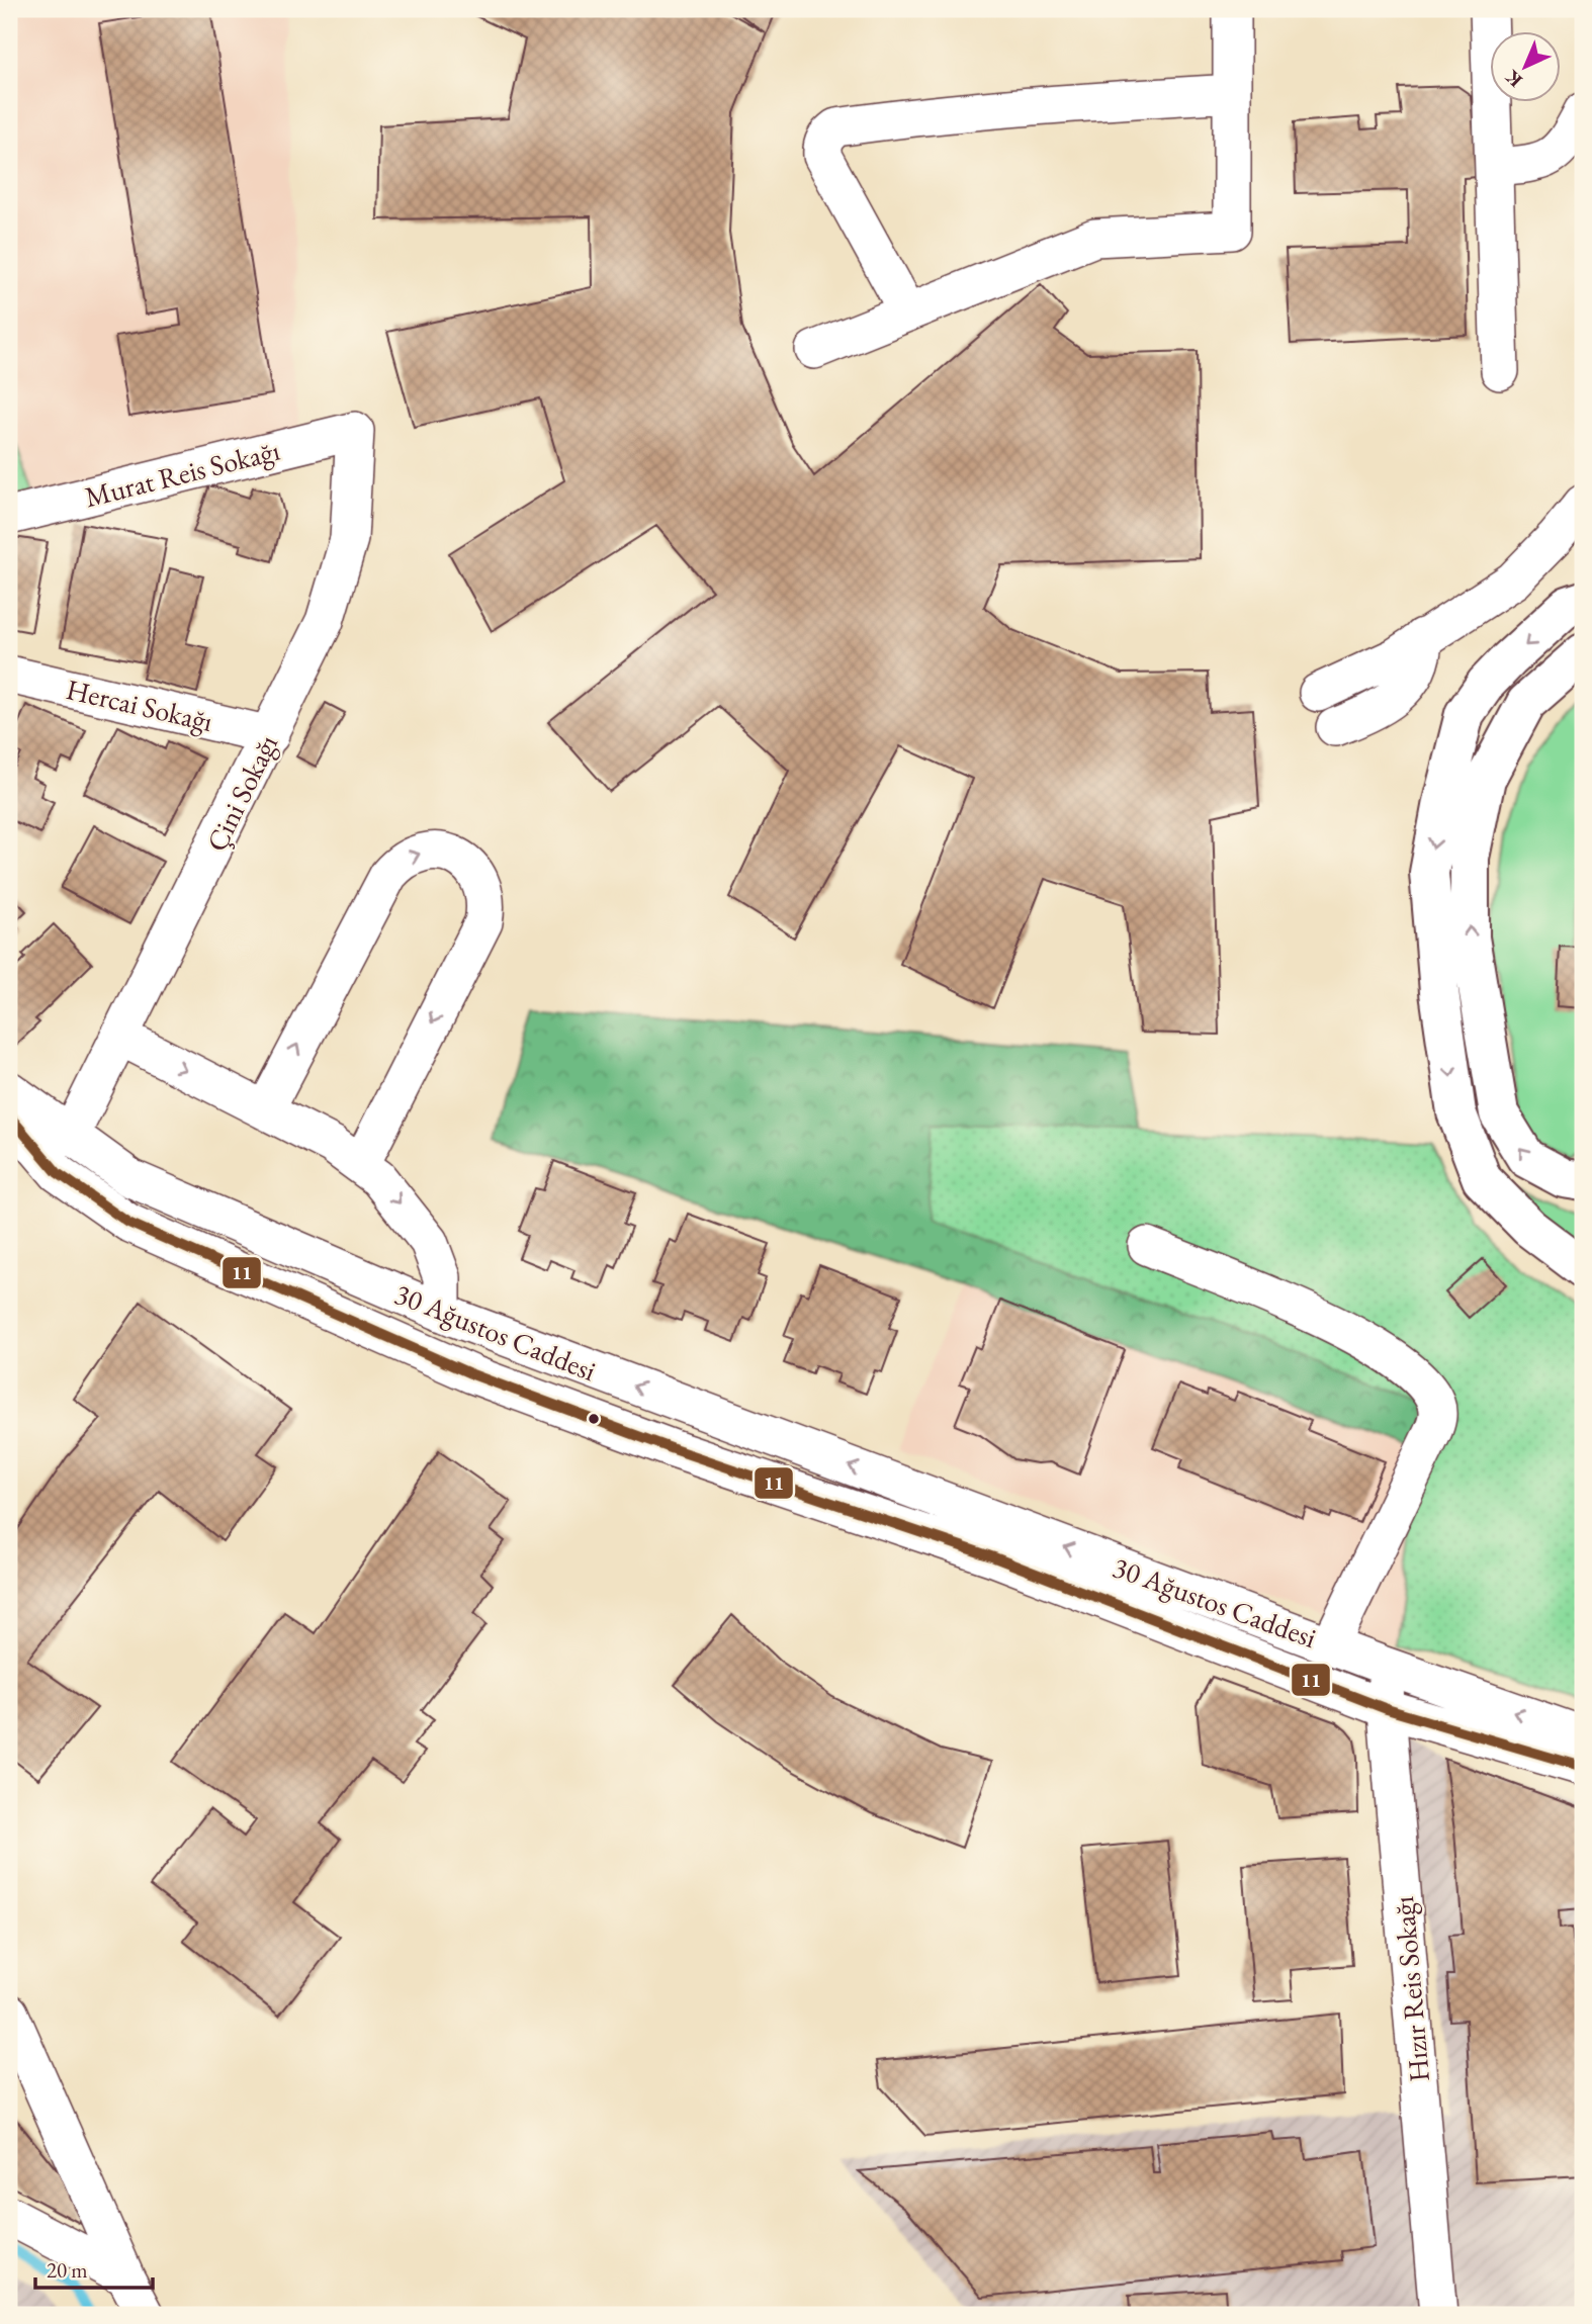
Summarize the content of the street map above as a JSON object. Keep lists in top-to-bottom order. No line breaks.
{"streets":{"street":["Murat Reis Sokağı","Hercai Sokağı","Çini Sokağı","30 Ağustos Caddesi","Hızır Reis Sokağı"]},"crossings":[["Murat Reis Sokağı","Çini Sokağı"],["Hercai Sokağı","Çini Sokağı"],["Çini Sokağı","30 Ağustos Caddesi"],["30 Ağustos Caddesi","Hızır Reis Sokağı"]],"lines":["transit line 11"],"scale_bar":"20 m","north":"bottom left"}
